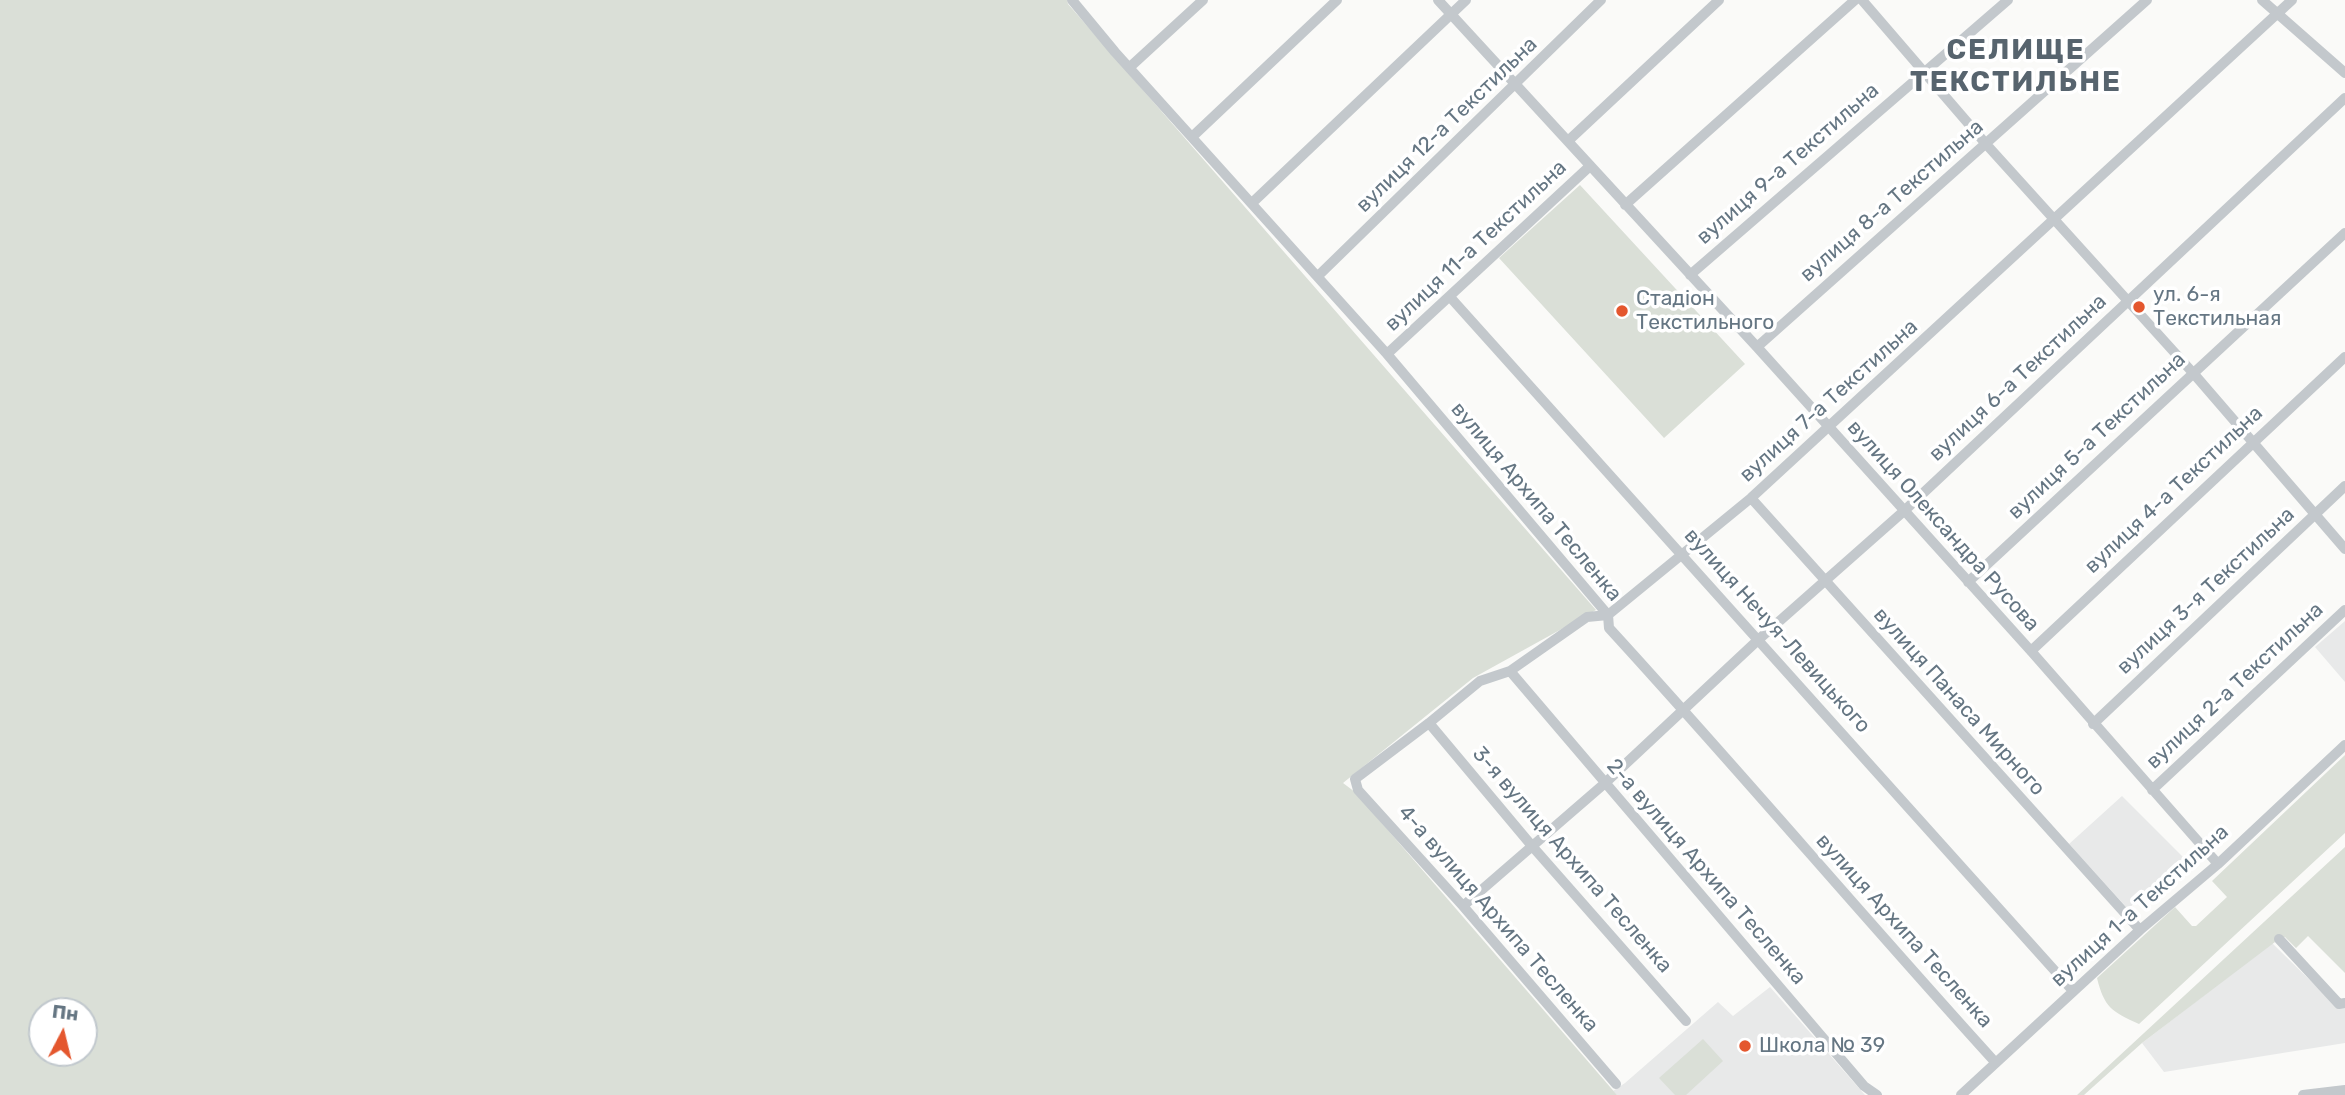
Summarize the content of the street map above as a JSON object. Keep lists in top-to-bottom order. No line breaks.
{"streets":{"street":["вулиця 12-а Текстильна","вулиця 9-а Текстильна","вулиця 8-а Текстильна","вулиця 11-а Текстильна","вулиця 6-а Текстильна","вулиця 7-а Текстильна","вулиця 5-а Текстильна","вулиця 4-а Текстильна","вулиця Архипа Тесленка","вулиця Олександра Русова","вулиця 3-я Текстильна","вулиця Нечуя-Левицького","вулиця 2-а Текстильна","вулиця Панаса Мирного","3-я вулиця Архипа Тесленка","2-а вулиця Архипа Тесленка","вулиця 1-а Текстильна","4-а вулиця Архипа Тесленка"]},"crossings":[["вулиця 12-а Текстильна","вулиця Архипа Тесленка"],["вулиця 12-а Текстильна","вулиця Олександра Русова"],["вулиця 9-а Текстильна","вулиця Олександра Русова"],["вулиця 8-а Текстильна","вулиця Олександра Русова"],["вулиця 11-а Текстильна","вулиця Архипа Тесленка"],["вулиця 11-а Текстильна","вулиця Олександра Русова"],["вулиця 11-а Текстильна","вулиця Нечуя-Левицького"],["вулиця 6-а Текстильна","вулиця Архипа Тесленка"],["вулиця 6-а Текстильна","вулиця Олександра Русова"],["вулиця 6-а Текстильна","вулиця Нечуя-Левицького"],["вулиця 6-а Текстильна","вулиця Панаса Мирного"],["вулиця 6-а Текстильна","3-я вулиця Архипа Тесленка"],["вулиця 6-а Текстильна","2-а вулиця Архипа Тесленка"],["вулиця 6-а Текстильна","4-а вулиця Архипа Тесленка"],["вулиця 7-а Текстильна","вулиця Архипа Тесленка"],["вулиця 7-а Текстильна","вулиця Олександра Русова"],["вулиця 7-а Текстильна","вулиця Нечуя-Левицького"],["вулиця 7-а Текстильна","вулиця Панаса Мирного"],["вулиця 7-а Текстильна","3-я вулиця Архипа Тесленка"],["вулиця 7-а Текстильна","2-а вулиця Архипа Тесленка"],["вулиця 7-а Текстильна","4-а вулиця Архипа Тесленка"],["вулиця 5-а Текстильна","вулиця Олександра Русова"],["вулиця 4-а Текстильна","вулиця Олександра Русова"],["вулиця Архипа Тесленка","вулиця 1-а Текстильна"],["вулиця Олександра Русова","вулиця 3-я Текстильна"],["вулиця Олександра Русова","вулиця 2-а Текстильна"],["вулиця Олександра Русова","вулиця 1-а Текстильна"],["вулиця Нечуя-Левицького","вулиця 1-а Текстильна"],["вулиця Панаса Мирного","вулиця 1-а Текстильна"]],"districts":["СЕЛИЩЕ ТЕКСТИЛЬНЕ"],"places":["ул. 6-я Текстильная","Стадіон Текстильного","Школа № 39"],"north":"top"}
